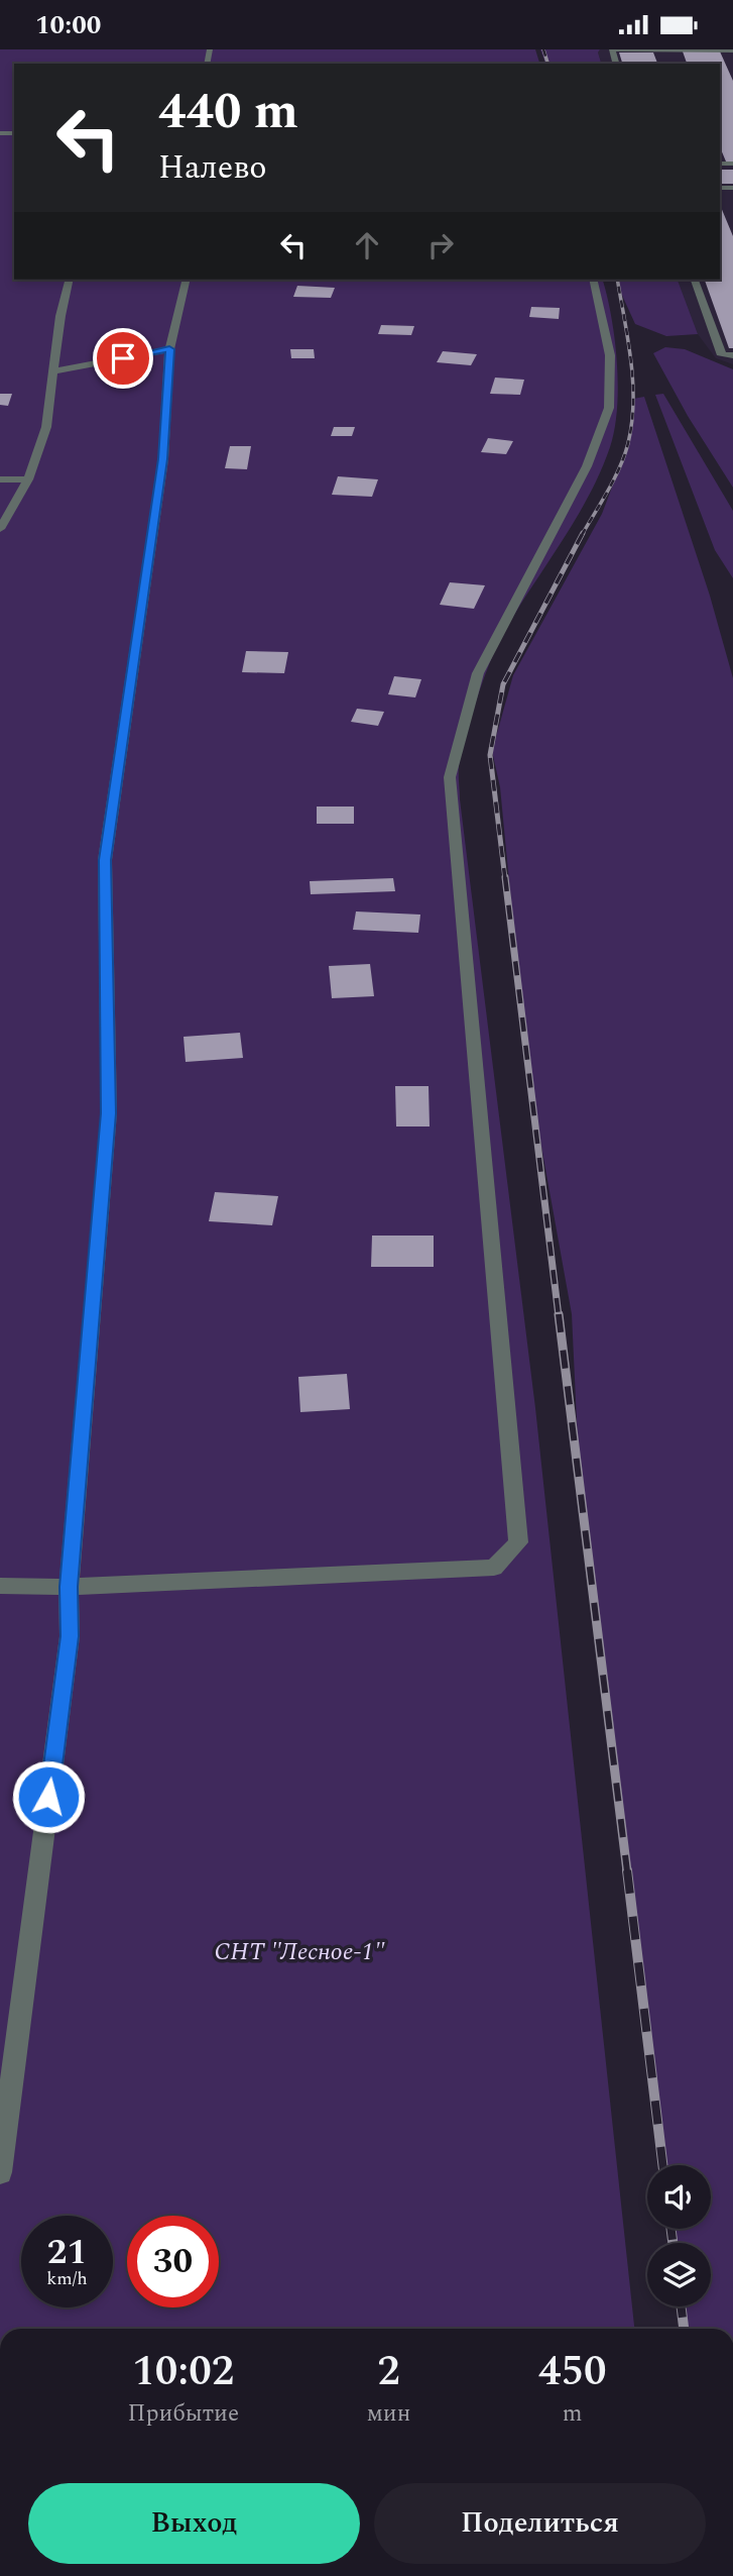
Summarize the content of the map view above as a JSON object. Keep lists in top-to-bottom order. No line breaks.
{"parks":["СНТ \"Лесное-1\""],"page":{"status":"10:00","turn":["440 m","Налево"],"speed":"21 km/h","limit":"30","eta":["10:02","Прибытие","2","мин","450","m"],"buttons":["Выход","Поделиться"]}}
